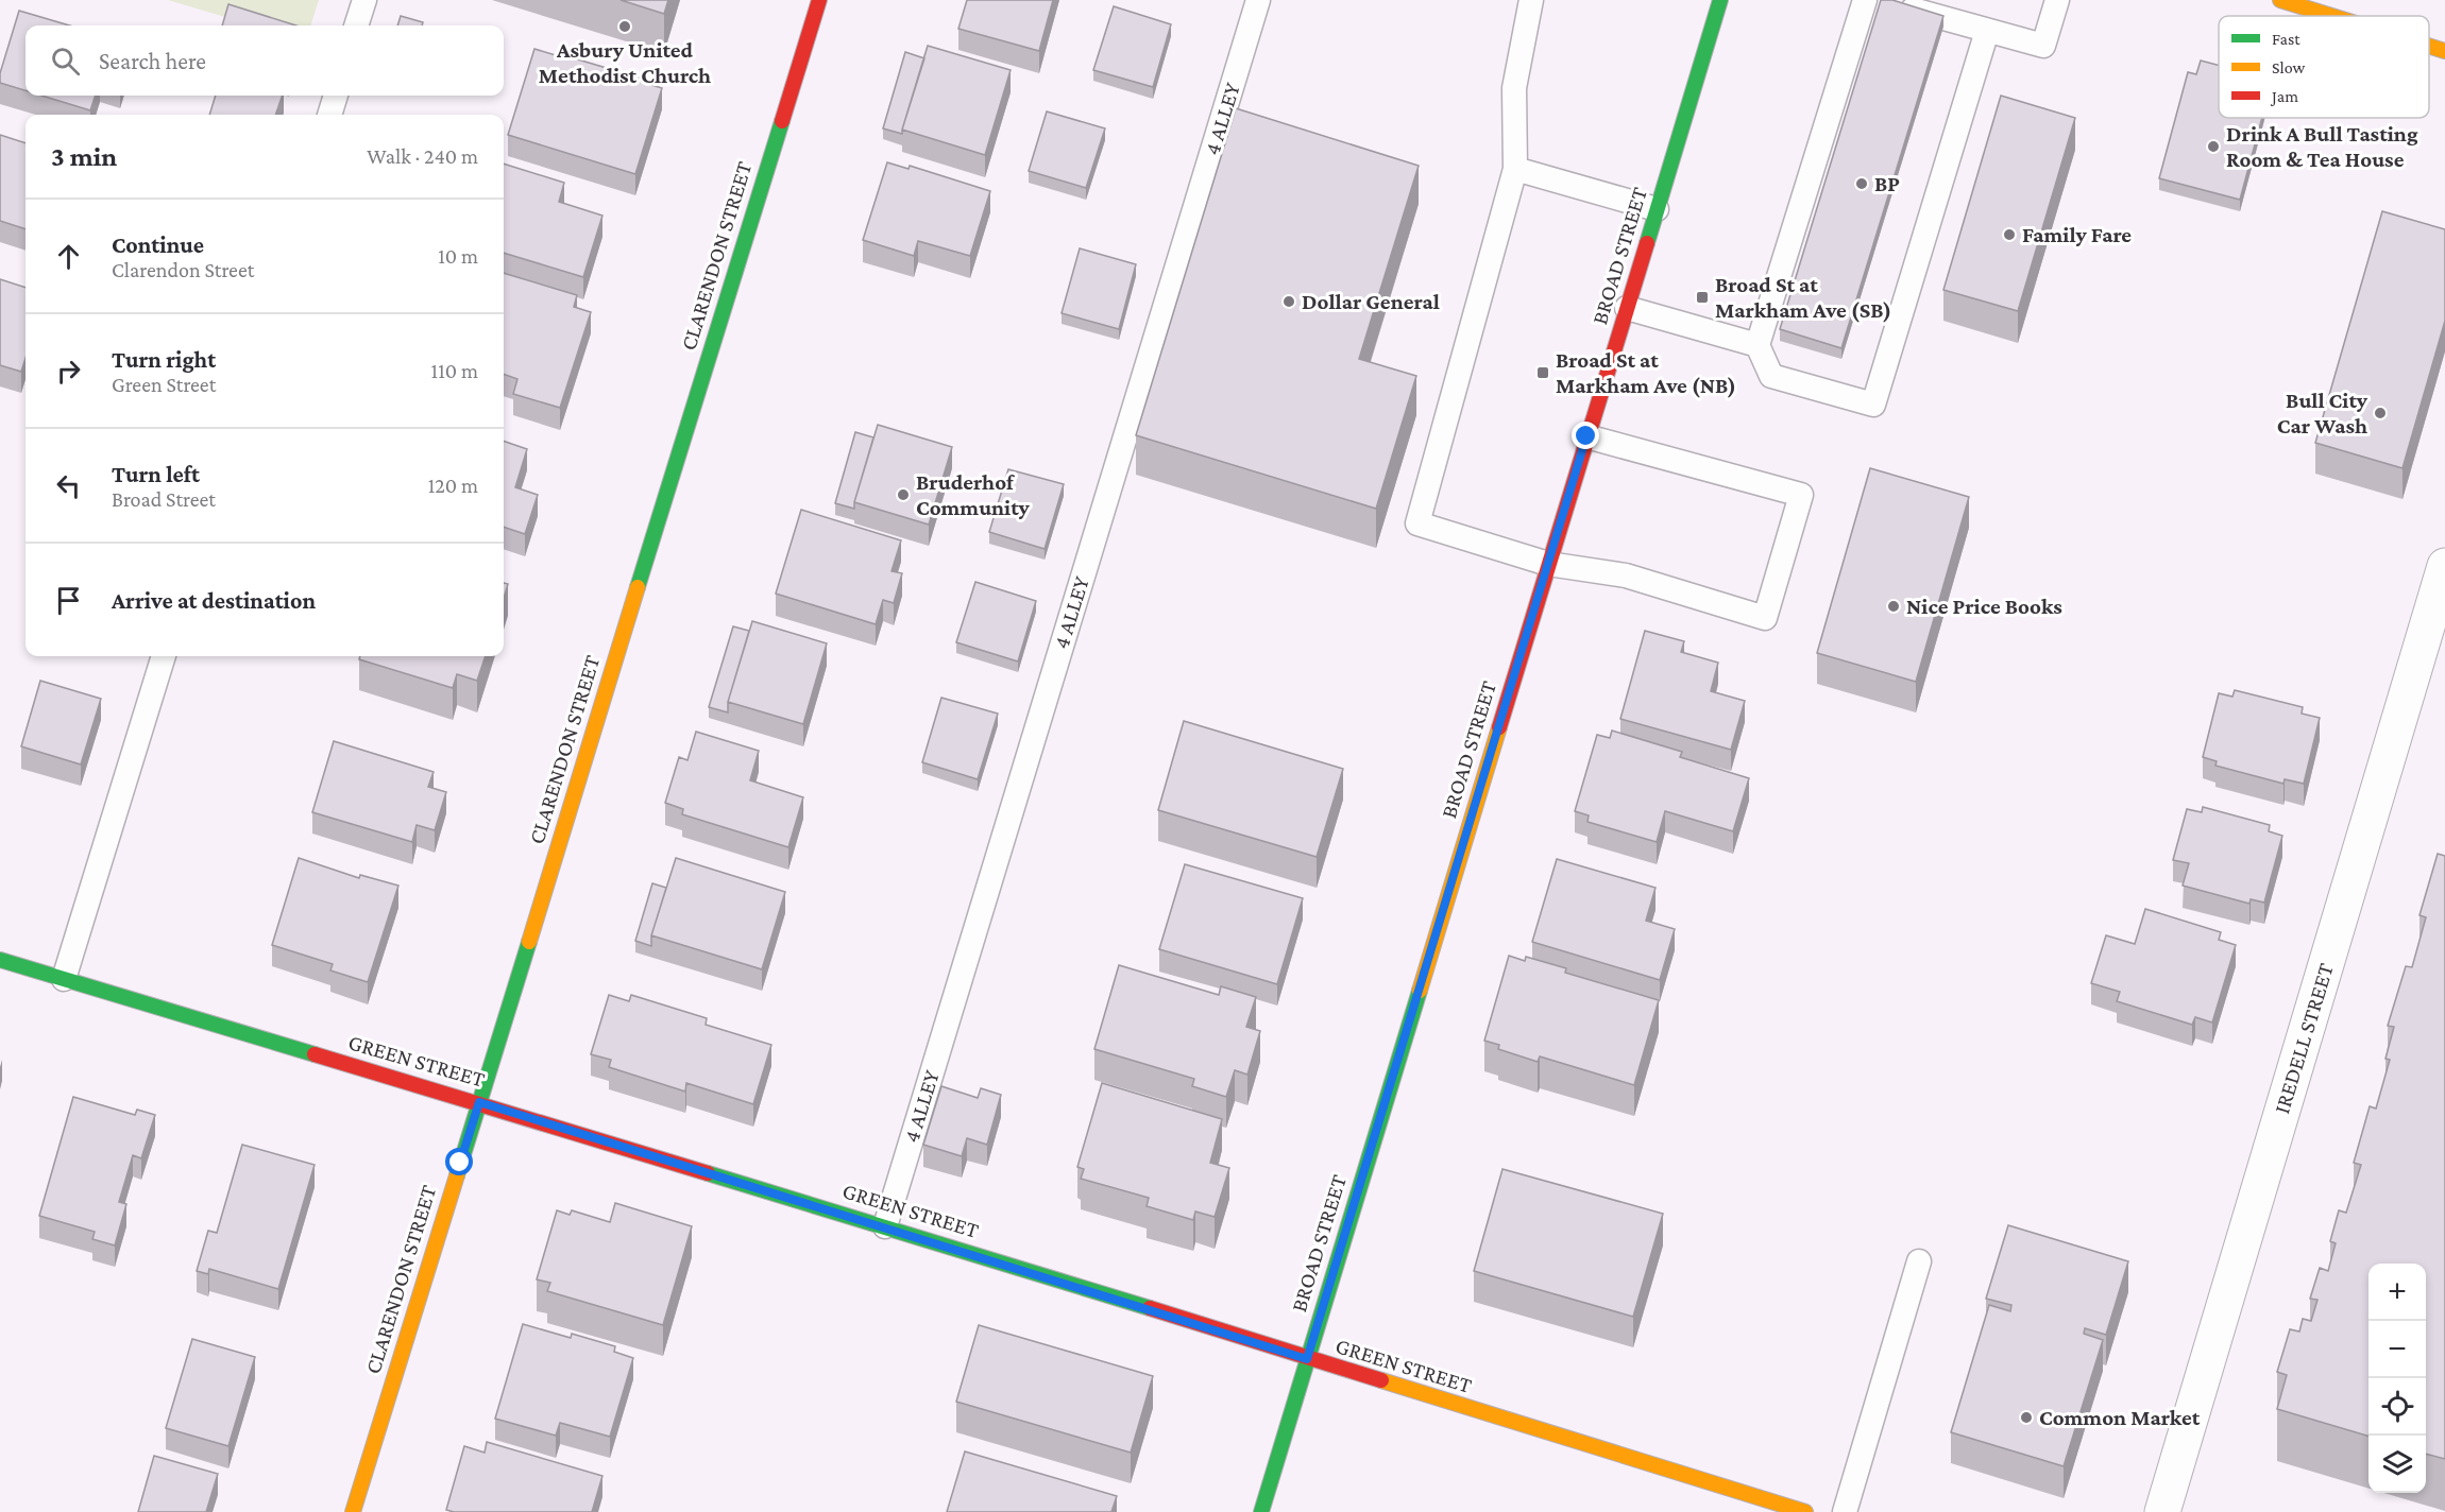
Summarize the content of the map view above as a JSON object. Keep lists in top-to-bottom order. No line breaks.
{"streets":{"street":["CLARENDON STREET","BROAD STREET","IREDELL STREET","GREEN STREET"],"lane":["4 ALLEY"]},"crossings":[["4 ALLEY","GREEN STREET"],["CLARENDON STREET","GREEN STREET"],["BROAD STREET","GREEN STREET"]],"places":{"other":["Asbury United Methodist Church","Drink A Bull Tasting Room & Tea House","BP","Family Fare","Dollar General","Bull City Car Wash","Bruderhof Community","Nice Price Books","Common Market"],"transit":["Broad St at Markham Ave (SB)","Broad St at Markham Ave (NB)"]},"legend":["Fast","Slow","Jam"],"page":{"search":"Search here","heading":["3 min","Walk · 240 m"],"list":[["Continue","Clarendon Street","10 m"],["Turn right","Green Street","110 m"],["Turn left","Broad Street","120 m"],"Arrive at destination"],"map_buttons":["+","−"]}}
